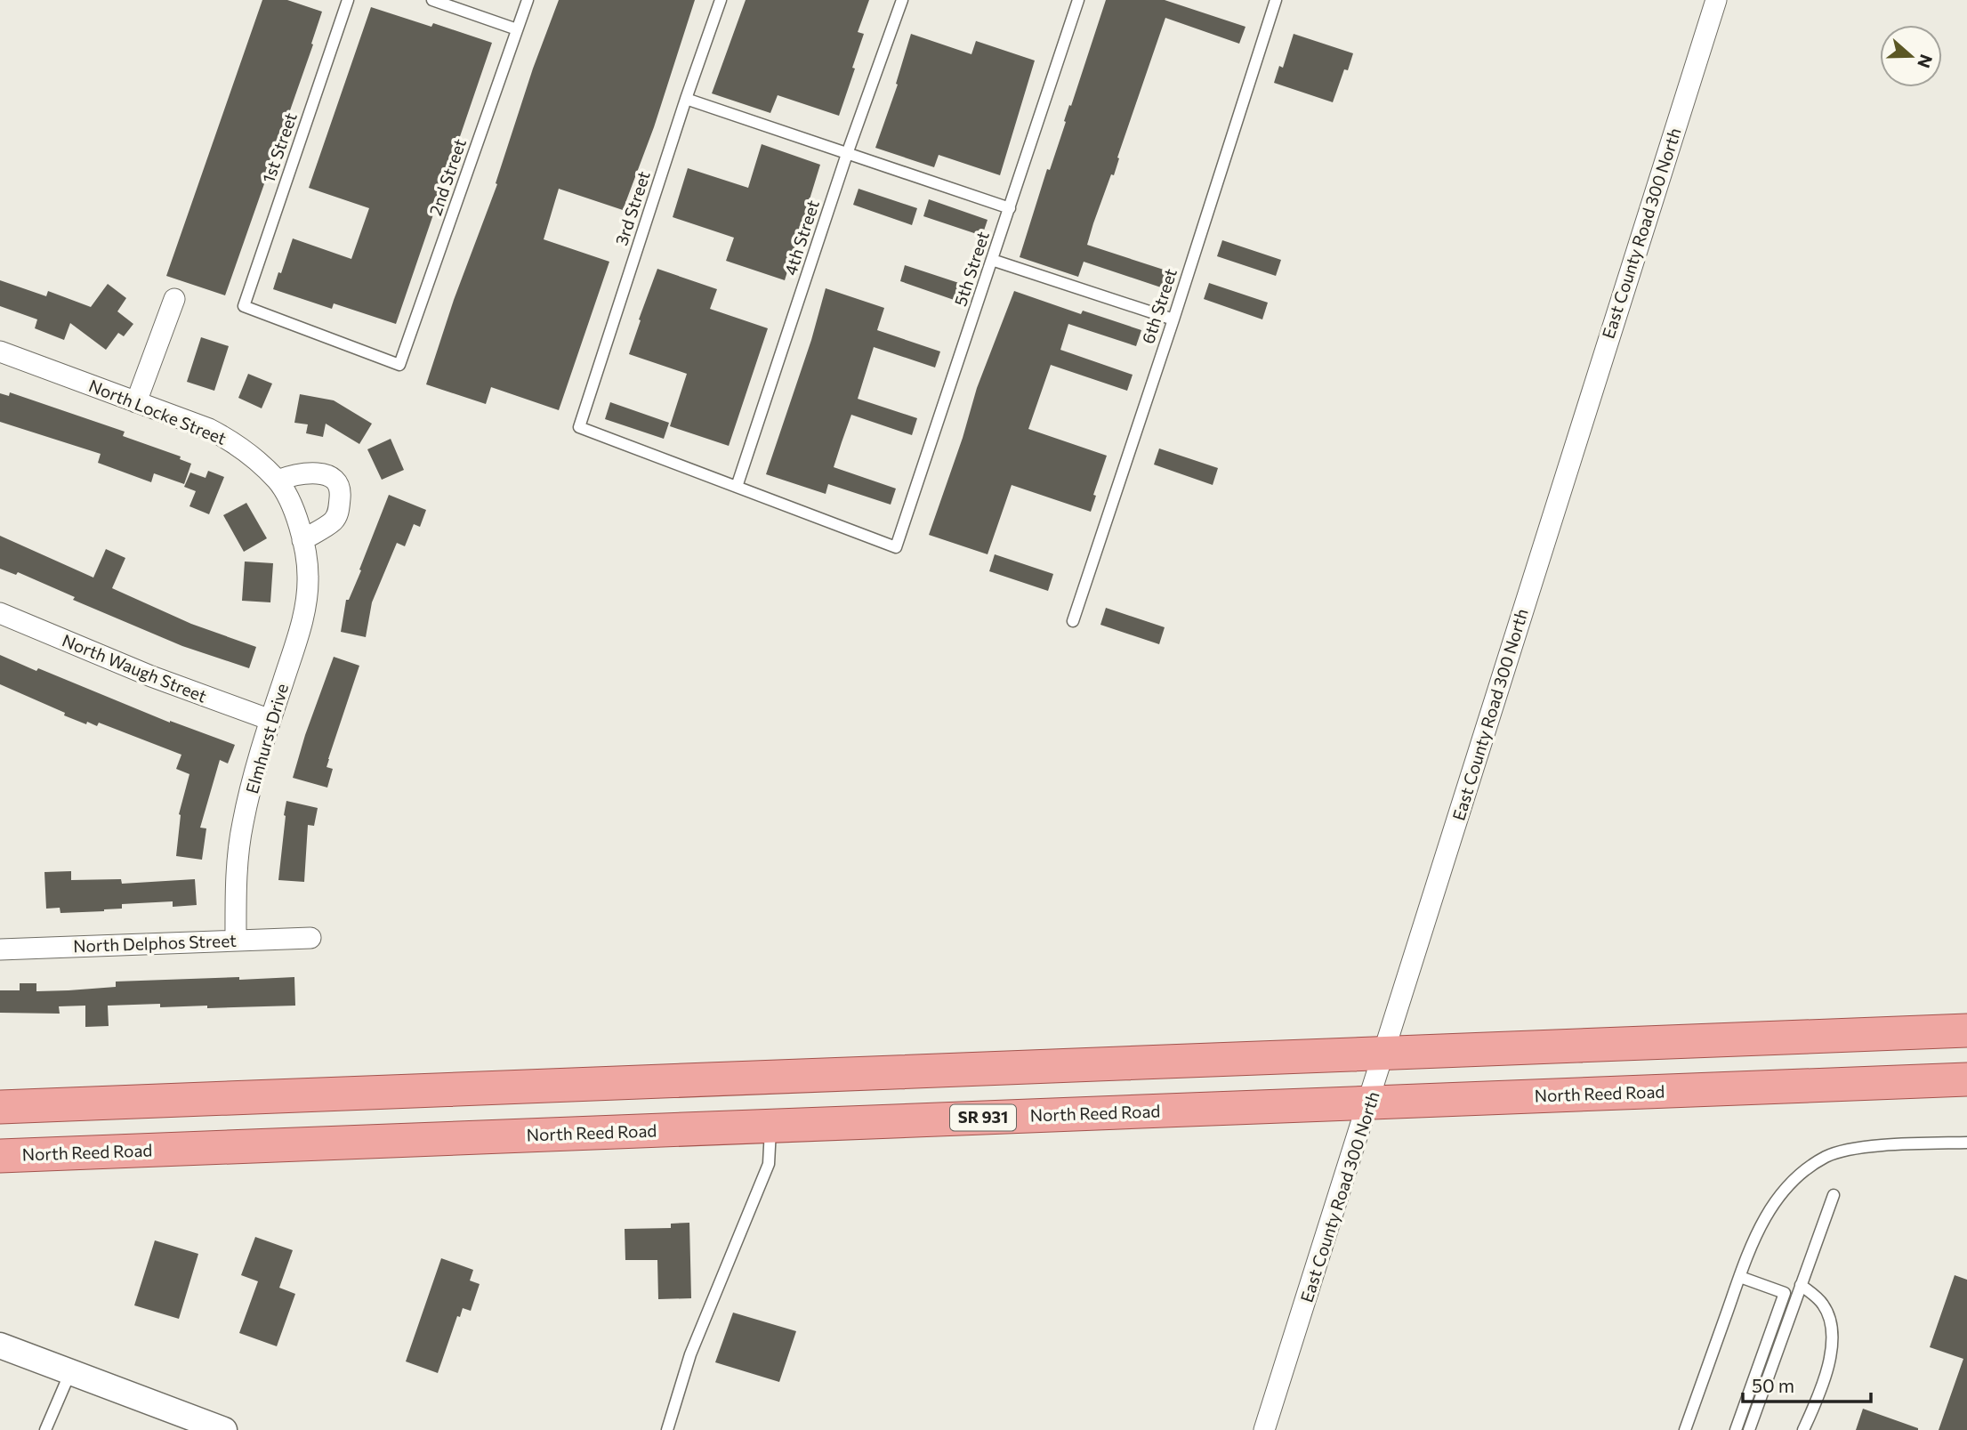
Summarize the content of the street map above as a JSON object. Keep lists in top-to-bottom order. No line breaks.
{"streets":{"main road":["North Reed Road","SR 931"],"street":["East County Road 300 North","North Locke Street","North Waugh Street","Elmhurst Drive","North Delphos Street"],"lane":["1st Street","2nd Street","3rd Street","4th Street","5th Street","6th Street"]},"crossings":[["1st Street","2nd Street"],["3rd Street","4th Street"],["3rd Street","5th Street"],["East County Road 300 North","North Reed Road"],["4th Street","5th Street"],["North Locke Street","Elmhurst Drive"],["North Waugh Street","Elmhurst Drive"],["Elmhurst Drive","North Delphos Street"]],"scale_bar":"50 m","north":"right"}
